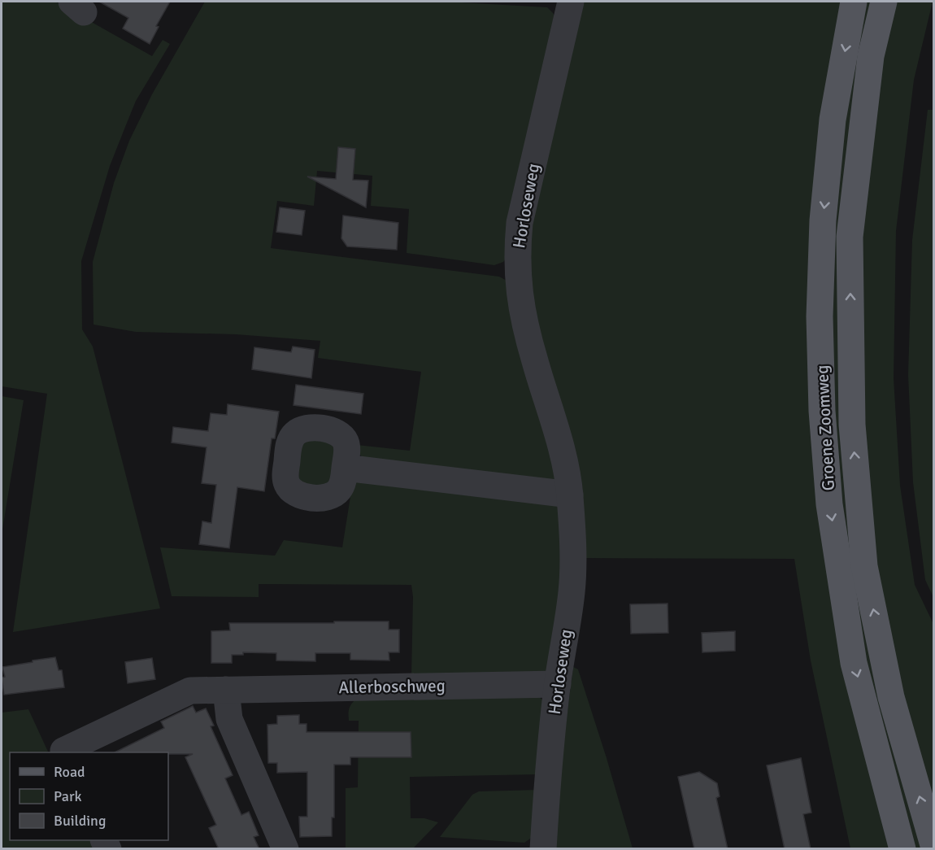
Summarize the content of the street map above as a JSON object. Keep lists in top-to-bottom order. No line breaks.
{"streets":{"main road":["Groene Zoomweg"],"street":["Horloseweg","Allerboschweg"]},"crossings":[["Horloseweg","Allerboschweg"]],"legend":["Road","Park","Building"]}
